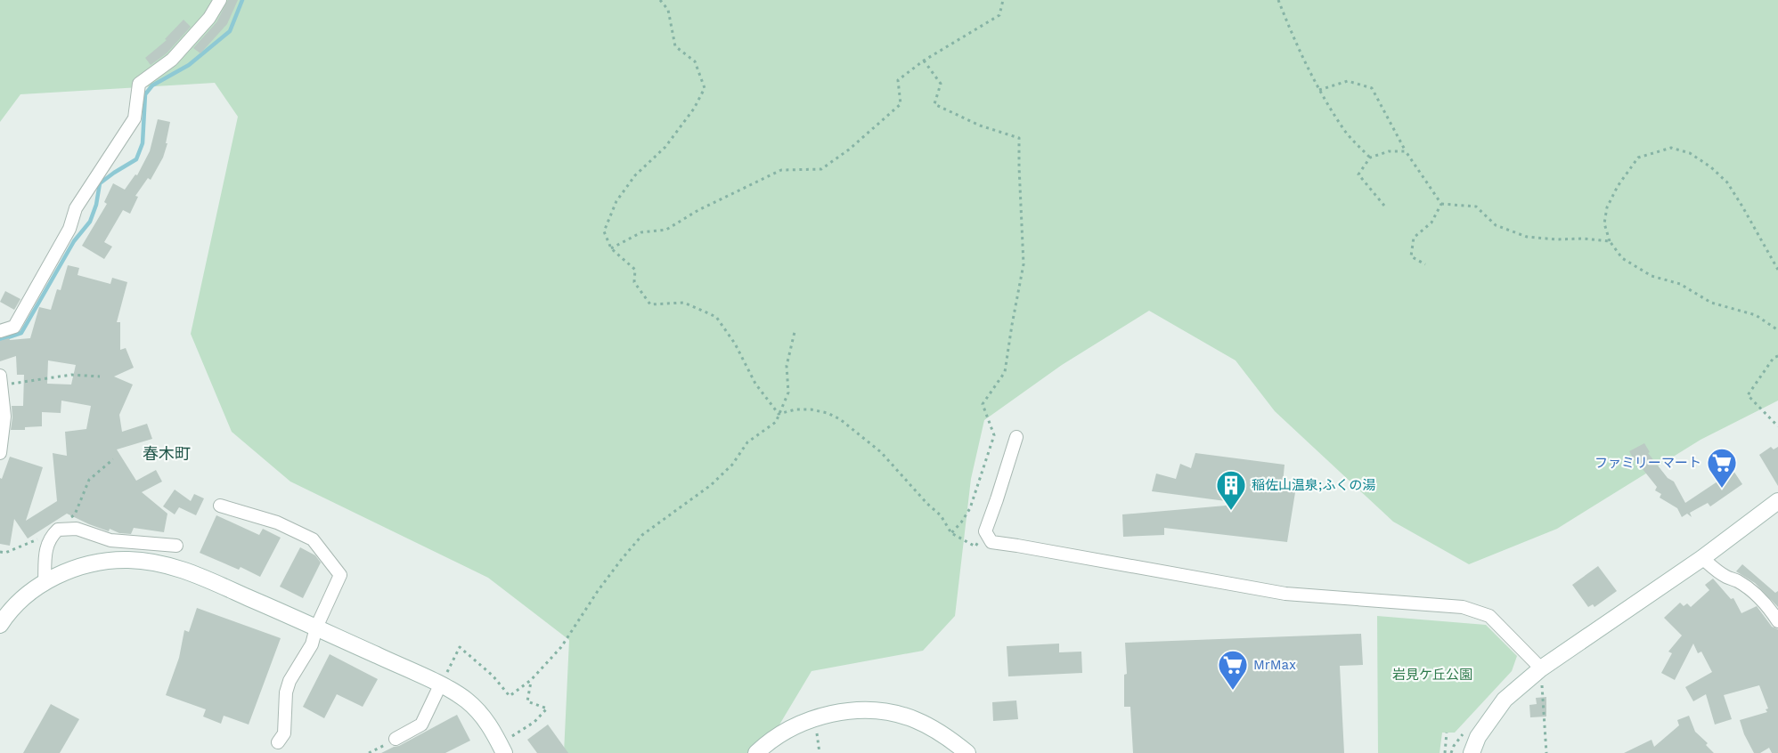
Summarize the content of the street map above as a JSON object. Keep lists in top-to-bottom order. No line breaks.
{"districts":["春木町"],"parks":["岩見ケ丘公園"],"places":{"supermarket":["ファミリーマート","MrMax"],"building":["稲佐山温泉;ふくの湯"]}}
